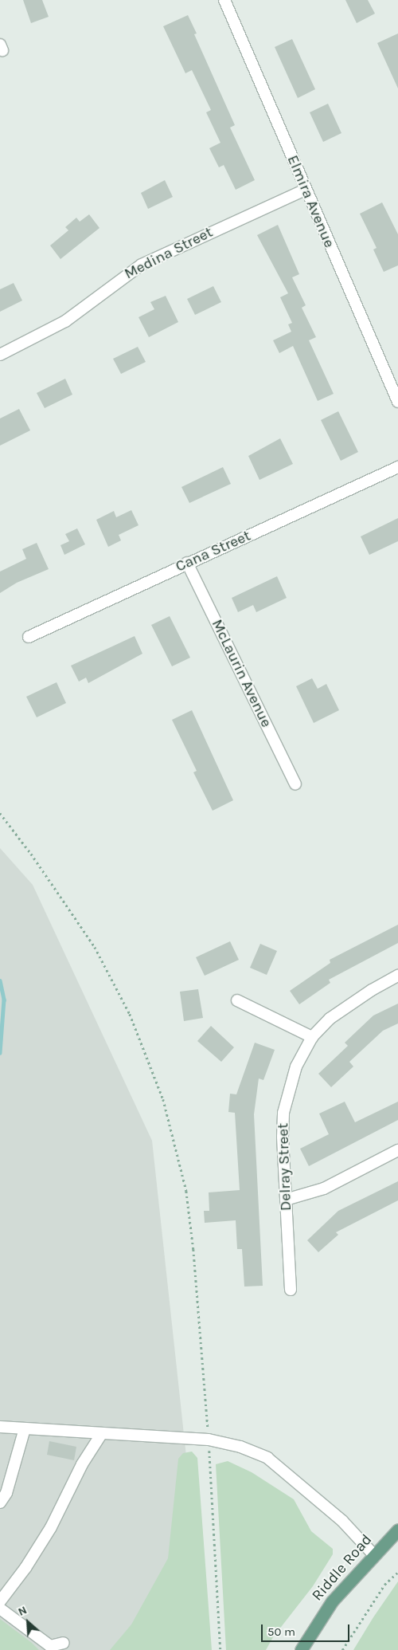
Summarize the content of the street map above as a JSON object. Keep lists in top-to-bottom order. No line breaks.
{"streets":{"main road":["Riddle Road"],"street":["Elmira Avenue","Medina Street","Cana Street","McLaurin Avenue","Delray Street"]},"crossings":[["Elmira Avenue","Medina Street"],["Cana Street","McLaurin Avenue"]],"scale_bar":"50 m","north":"top left"}
